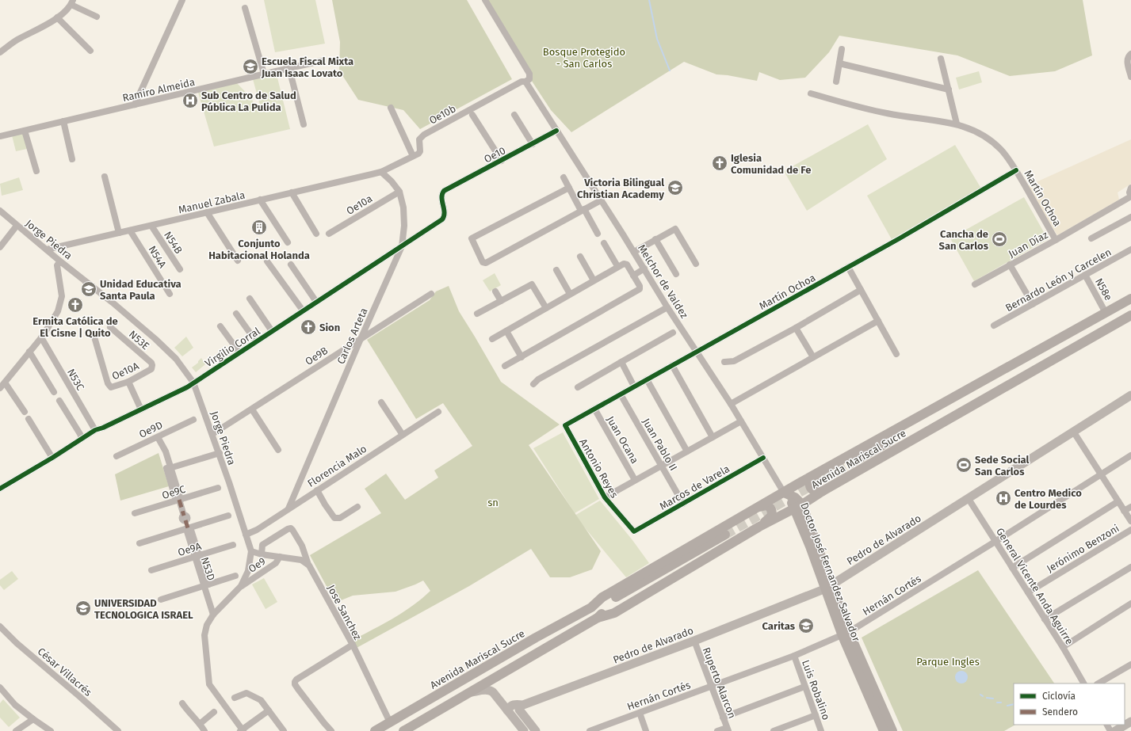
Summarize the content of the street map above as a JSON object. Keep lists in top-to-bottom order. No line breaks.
{"streets":{"main road":["Avenida Mariscal Sucre","Pedro de Alvarado","Doctor José Fernandez Salvador"],"street":["Ramiro Almeida","Oe10b","Oe10","Martín Ochoa","Manuel Zabala","Oe10a","Jorge Piedra","N54B","Juan Díaz","N54A","Bernardo León y Carcelen","Melchor de Valdez","N58e","Carlos Arteta","N53E","Virgilio Corral","Oe9B","Oe10A","N53C","Oe9D","Juan Ocana","Juan Pablo II","Florencia Malo","Antonio Reyes","Marcos de Varela","Oe9C","Jerónimo Benzoni","Oe9A","Oe9","N53D","General Vicente Anda Aguirre","Hernán Cortés","Jose Sanchez","César Villacrés","Ruperto Alarcon","Luis Robalino"]},"crossings":[["Oe10b","Melchor de Valdez"],["Oe10","Melchor de Valdez"],["Oe10","Virgilio Corral"],["Martín Ochoa","Juan Díaz"],["Martín Ochoa","Melchor de Valdez"],["Martín Ochoa","Juan Ocana"],["Martín Ochoa","Juan Pablo II"],["Martín Ochoa","Antonio Reyes"],["Manuel Zabala","Jorge Piedra"],["Manuel Zabala","N54B"],["Manuel Zabala","N54A"],["Manuel Zabala","Carlos Arteta"],["Oe10a","Carlos Arteta"],["Jorge Piedra","Virgilio Corral"],["Jorge Piedra","Oe9B"],["Jorge Piedra","Florencia Malo"],["Jorge Piedra","Oe9"],["Jorge Piedra","N53D"],["Bernardo León y Carcelen","N58e"],["Melchor de Valdez","Avenida Mariscal Sucre"],["Melchor de Valdez","Marcos de Varela"],["Melchor de Valdez","Doctor José Fernandez Salvador"],["N58e","Avenida Mariscal Sucre"],["Carlos Arteta","Virgilio Corral"],["Carlos Arteta","Oe9B"],["Carlos Arteta","Florencia Malo"],["N53E","Oe10A"],["Virgilio Corral","N53C"],["Juan Pablo II","Marcos de Varela"],["Avenida Mariscal Sucre","Doctor José Fernandez Salvador"],["Avenida Mariscal Sucre","Jose Sanchez"],["Antonio Reyes","Marcos de Varela"],["Oe9C","N53D"],["Pedro de Alvarado","Doctor José Fernandez Salvador"],["Pedro de Alvarado","General Vicente Anda Aguirre"],["Pedro de Alvarado","Ruperto Alarcon"],["Jerónimo Benzoni","General Vicente Anda Aguirre"],["Oe9A","N53D"],["Doctor José Fernandez Salvador","Hernán Cortés"],["General Vicente Anda Aguirre","Hernán Cortés"],["Hernán Cortés","Ruperto Alarcon"],["Hernán Cortés","Luis Robalino"]],"parks":["Bosque Protegido - San Carlos","sn","Parque Ingles"],"places":{"school or university":["Escuela Fiscal Mixta Juan Isaac Lovato","Victoria Bilingual Christian Academy","Unidad Educativa Santa Paula","UNIVERSIDAD TECNOLOGICA ISRAEL","Caritas"],"hospital":["Sub Centro de Salud Pública La Pulida","Centro Medico de Lourdes"],"church":["Iglesia Comunidad de Fe","Ermita Católica de El Cisne | Quito","Sion"],"building":["Conjunto Habitacional Holanda"],"sports":["Cancha de San Carlos","Sede Social San Carlos"]},"legend":["Ciclovía","Sendero"]}
